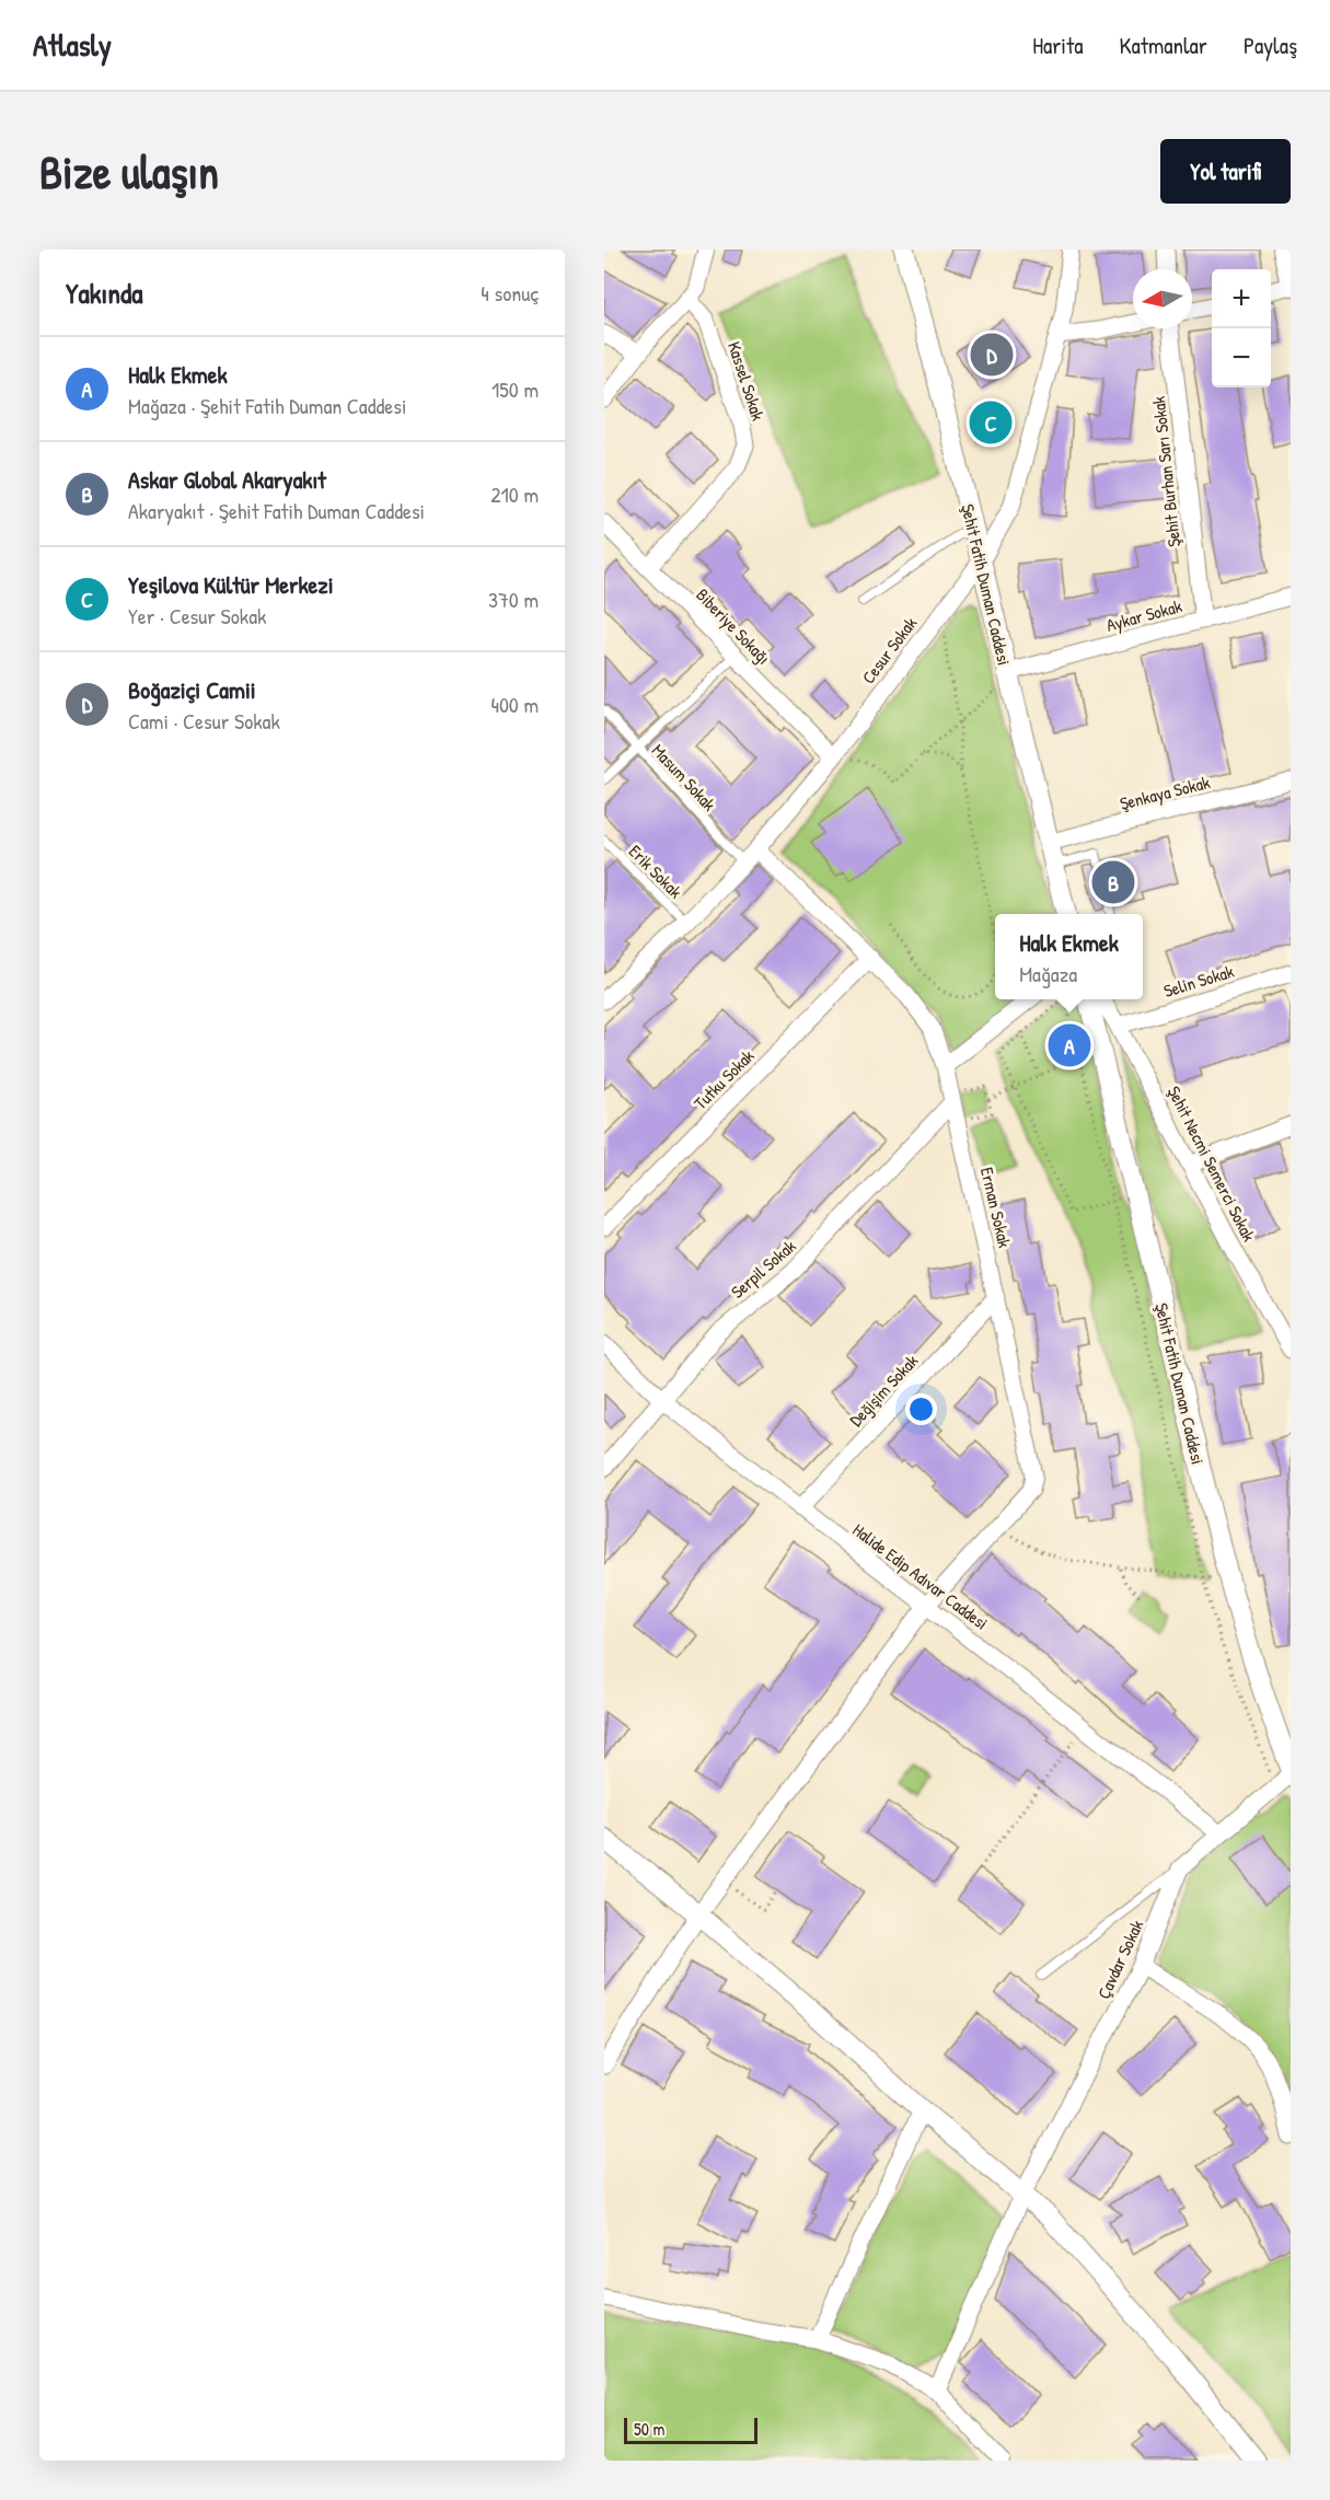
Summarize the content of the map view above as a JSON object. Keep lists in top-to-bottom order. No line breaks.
{"streets":{"street":["Kassel Sokak","Şehit Burhan Sarı Sokak","Şehit Fatih Duman Caddesi","Aykar Sokak","Biberiye Sokağı","Cesur Sokak","Şenkaya Sokak","Selin Sokak","Tutku Sokak","Şehit Necmi Semerci Sokak","Erman Sokak","Serpil Sokak","Değişim Sokak","Halide Edip Adıvar Caddesi","Çavdar Sokak"],"lane":["Masum Sokak","Erik Sokak"]},"crossings":[["Kassel Sokak","Biberiye Sokağı"],["Şehit Burhan Sarı Sokak","Aykar Sokak"],["Şehit Fatih Duman Caddesi","Aykar Sokak"],["Şehit Fatih Duman Caddesi","Cesur Sokak"],["Şehit Fatih Duman Caddesi","Şenkaya Sokak"],["Biberiye Sokağı","Cesur Sokak"],["Cesur Sokak","Masum Sokak"],["Cesur Sokak","Erik Sokak"],["Cesur Sokak","Erman Sokak"],["Selin Sokak","Şehit Necmi Semerci Sokak"],["Tutku Sokak","Erman Sokak"],["Erman Sokak","Serpil Sokak"],["Erman Sokak","Değişim Sokak"],["Erman Sokak","Halide Edip Adıvar Caddesi"],["Serpil Sokak","Halide Edip Adıvar Caddesi"],["Değişim Sokak","Halide Edip Adıvar Caddesi"],["Halide Edip Adıvar Caddesi","Çavdar Sokak"]],"scale_bar":"50 m","north":"left","page":{"header":"Atlasly","nav":["Harita","Katmanlar","Paylaş"],"buttons":"Yol tarifi","title":"Bize ulaşın","heading":["Yakında","4 sonuç"],"map_buttons":["+","−"],"pins":["D","C","B","A"],"list":[{"mark":"A","name":"Halk Ekmek","note":"Mağaza · Şehit Fatih Duman Caddesi","value":"150 m"},{"mark":"B","name":"Askar Global Akaryakıt","note":"Akaryakıt · Şehit Fatih Duman Caddesi","value":"210 m"},{"mark":"C","name":"Yeşilova Kültür Merkezi","note":"Yer · Cesur Sokak","value":"370 m"},{"mark":"D","name":"Boğaziçi Camii","note":"Cami · Cesur Sokak","value":"400 m"}],"popup":["Halk Ekmek","Mağaza"],"scale":"50 m"}}
